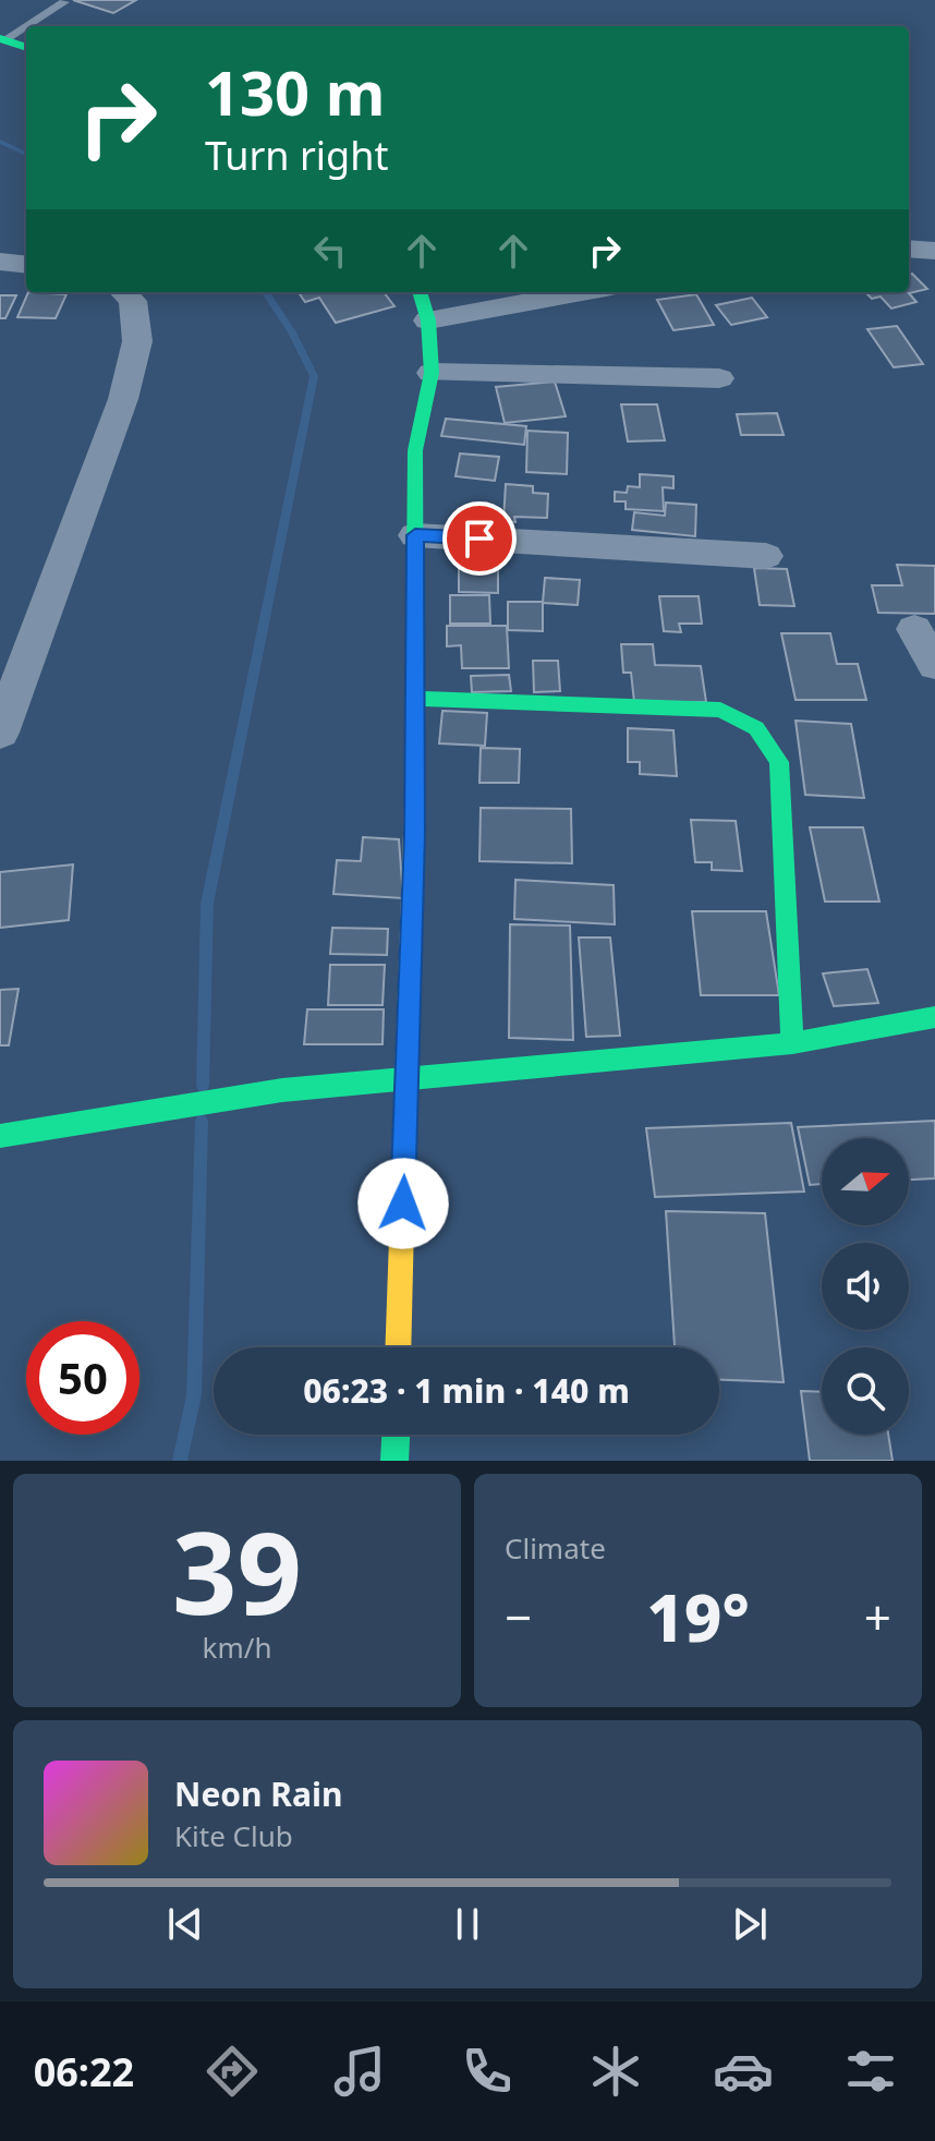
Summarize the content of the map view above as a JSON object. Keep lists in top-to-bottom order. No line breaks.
{"north":"right","page":{"turn":["130 m","Turn right"],"limit":"50","trip":"06:23 · 1 min · 140 m","tile":[["39","km/h"],"Climate"],"heat":["−","19°","+"],"song":["Neon Rain","Kite Club"],"tabs":"06:22"}}
